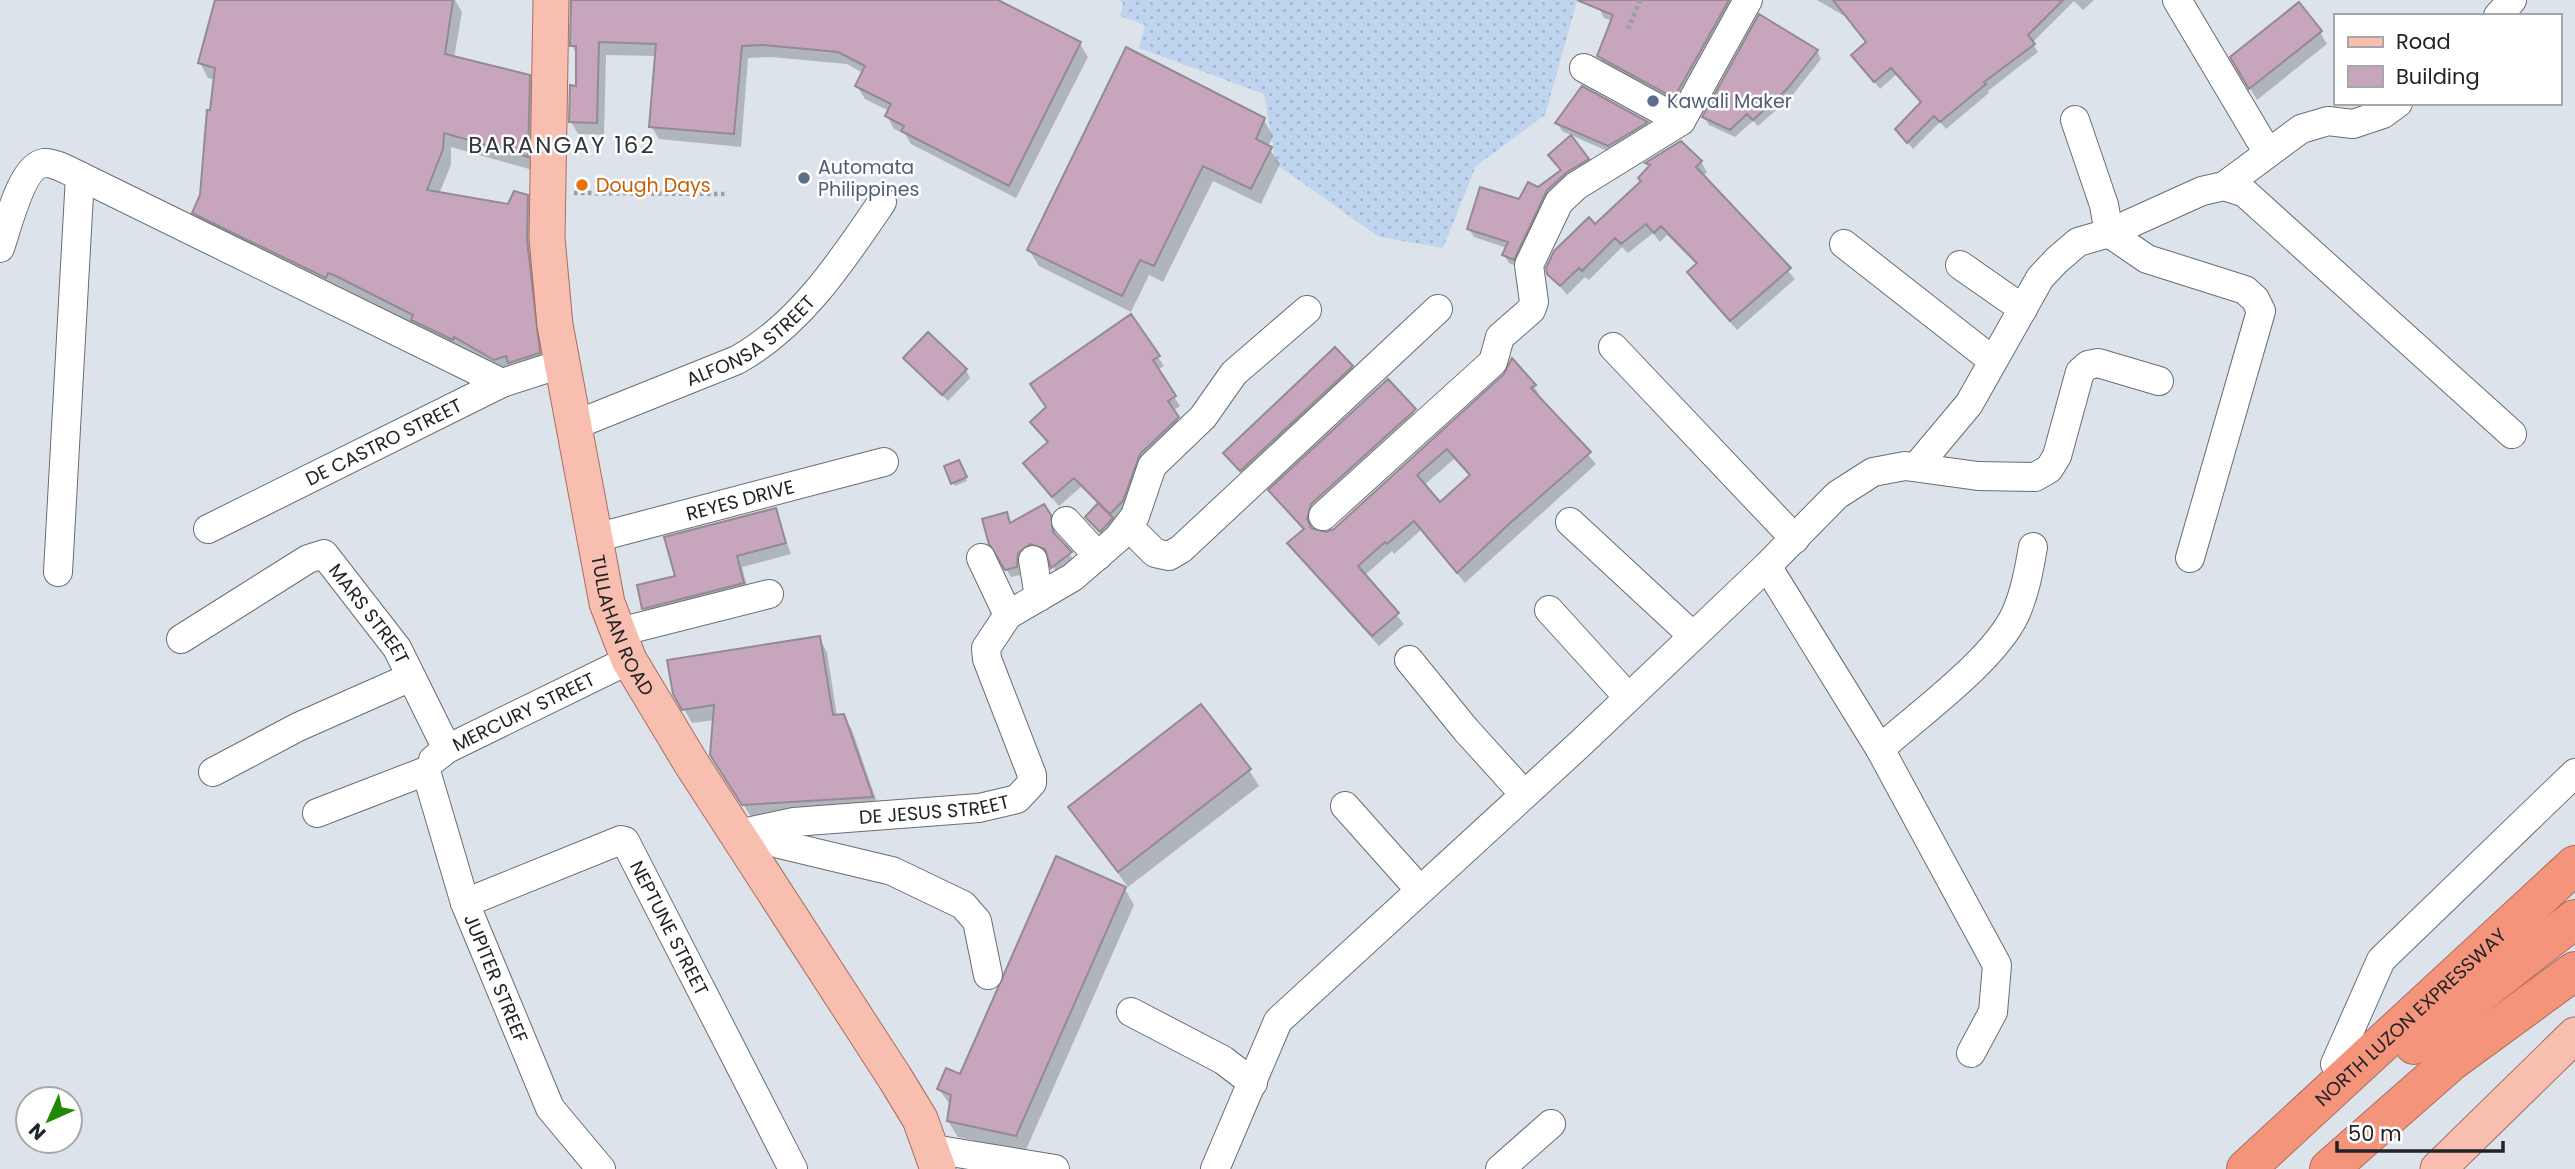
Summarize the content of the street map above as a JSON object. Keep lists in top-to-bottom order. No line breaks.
{"streets":{"highway":["NORTH LUZON EXPRESSWAY"],"main road":["TULLAHAN ROAD"],"street":["ALFONSA STREET","DE CASTRO STREET","REYES DRIVE","MARS STREET","MERCURY STREET","DE JESUS STREET","NEPTUNE STREET","JUPITER STREEF"]},"crossings":[["ALFONSA STREET","TULLAHAN ROAD"],["DE CASTRO STREET","TULLAHAN ROAD"],["REYES DRIVE","TULLAHAN ROAD"],["MARS STREET","MERCURY STREET"],["TULLAHAN ROAD","MERCURY STREET"],["TULLAHAN ROAD","DE JESUS STREET"],["MERCURY STREET","JUPITER STREEF"],["NEPTUNE STREET","JUPITER STREEF"]],"districts":["BARANGAY 162"],"places":["Kawali Maker","Automata Philippines","Dough Days"],"legend":["Road","Building"],"scale_bar":"50 m","north":"bottom left"}
